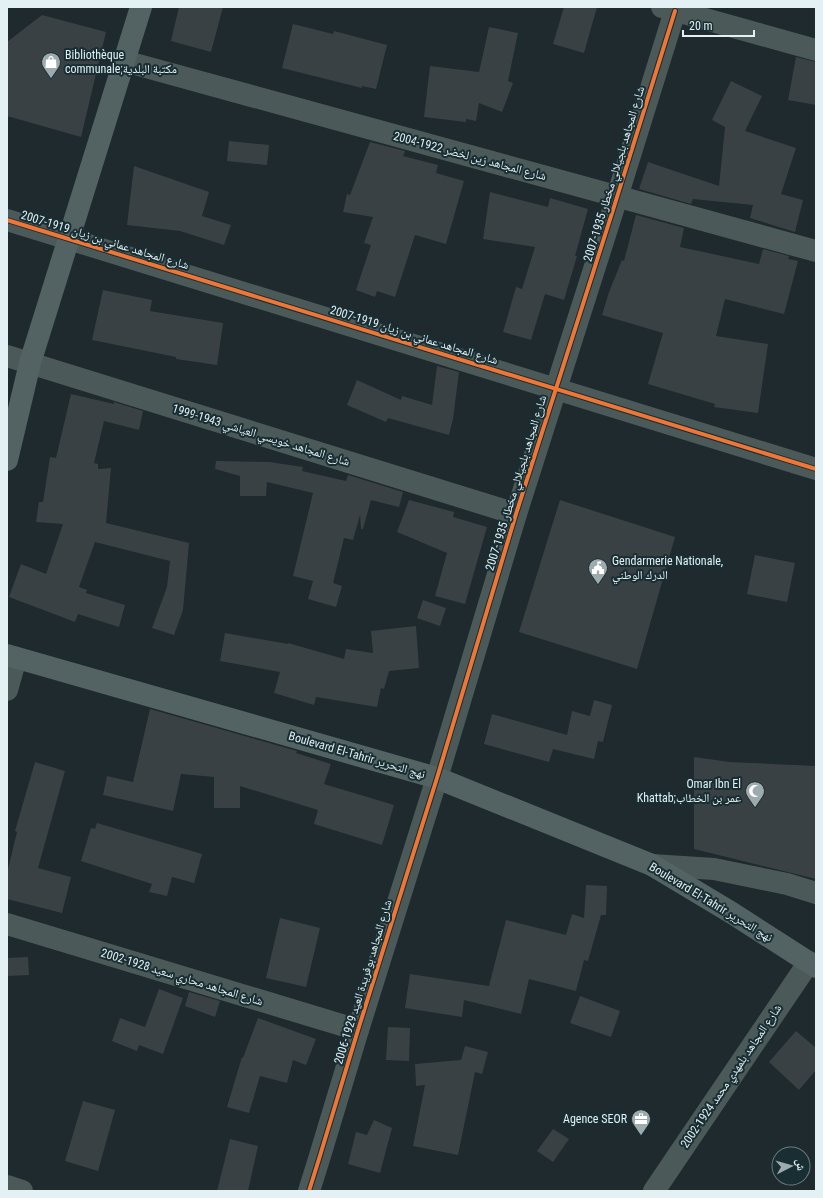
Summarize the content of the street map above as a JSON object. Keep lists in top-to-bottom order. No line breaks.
{"streets":{"main road":["Boulevard El-Tahrir نهج التحرير"],"street":["شارع المجاهد زين لخضر 1922-2004","شارع المجاهد بلجيلالي مخطار 1935-2007","شارع المجاهد عماني بن زيان 1919-2007","شارع المجاهد خويسي العياشي 1943-1999","شارع المجاهد محاري سعيد 1928-2002","شارع المجاهد بوفريدة العيد 1929-2006","شارع المجاهد بلمهدي محمد 1924-2002"]},"crossings":[["شارع المجاهد زين لخضر 1922-2004","شارع المجاهد بلجيلالي مخطار 1935-2007"],["شارع المجاهد بلجيلالي مخطار 1935-2007","شارع المجاهد عماني بن زيان 1919-2007"],["شارع المجاهد بلجيلالي مخطار 1935-2007","شارع المجاهد خويسي العياشي 1943-1999"],["شارع المجاهد بلجيلالي مخطار 1935-2007","Boulevard El-Tahrir نهج التحرير"],["شارع المجاهد بلجيلالي مخطار 1935-2007","شارع المجاهد بوفريدة العيد 1929-2006"],["Boulevard El-Tahrir نهج التحرير","شارع المجاهد بوفريدة العيد 1929-2006"],["Boulevard El-Tahrir نهج التحرير","شارع المجاهد بلمهدي محمد 1924-2002"],["شارع المجاهد محاري سعيد 1928-2002","شارع المجاهد بوفريدة العيد 1929-2006"]],"places":{"shop":["Bibliothèque communale;مكتبة البلدية"],"public building":["Gendarmerie Nationale, الدرك الوطني"],"mosque":["Omar Ibn El Khattab;عمر بن الخطاب"],"office":["Agence SEOR"]},"scale_bar":"20 m","north":"right"}
